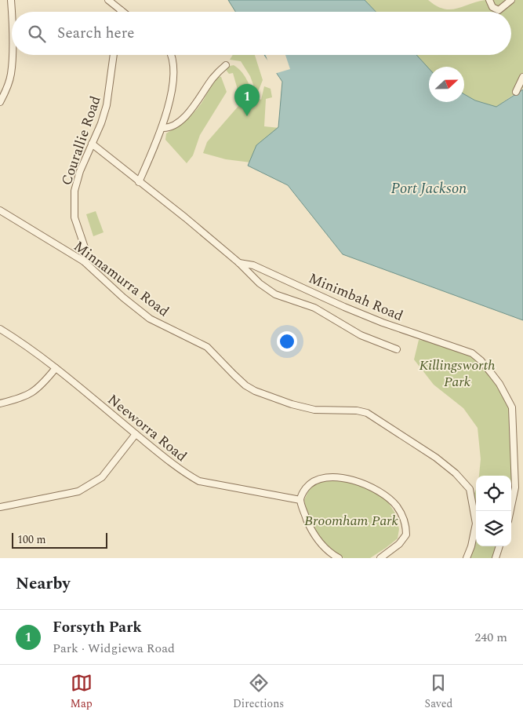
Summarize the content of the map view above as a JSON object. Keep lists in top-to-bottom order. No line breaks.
{"streets":{"street":["Courallie Road","Minnamurra Road","Minimbah Road","Neeworra Road"]},"crossings":[["Courallie Road","Minnamurra Road"],["Courallie Road","Minimbah Road"]],"water":["Port Jackson"],"parks":["Killingsworth Park","Broomham Park"],"scale_bar":"100 m","north":"right","page":{"search":"Search here","pins":"1","scale":"100 m","heading":"Nearby","list":[{"mark":"1","name":"Forsyth Park","note":"Park · Widgiewa Road","value":"240 m"}],"nav":["Map","Directions","Saved"]}}
